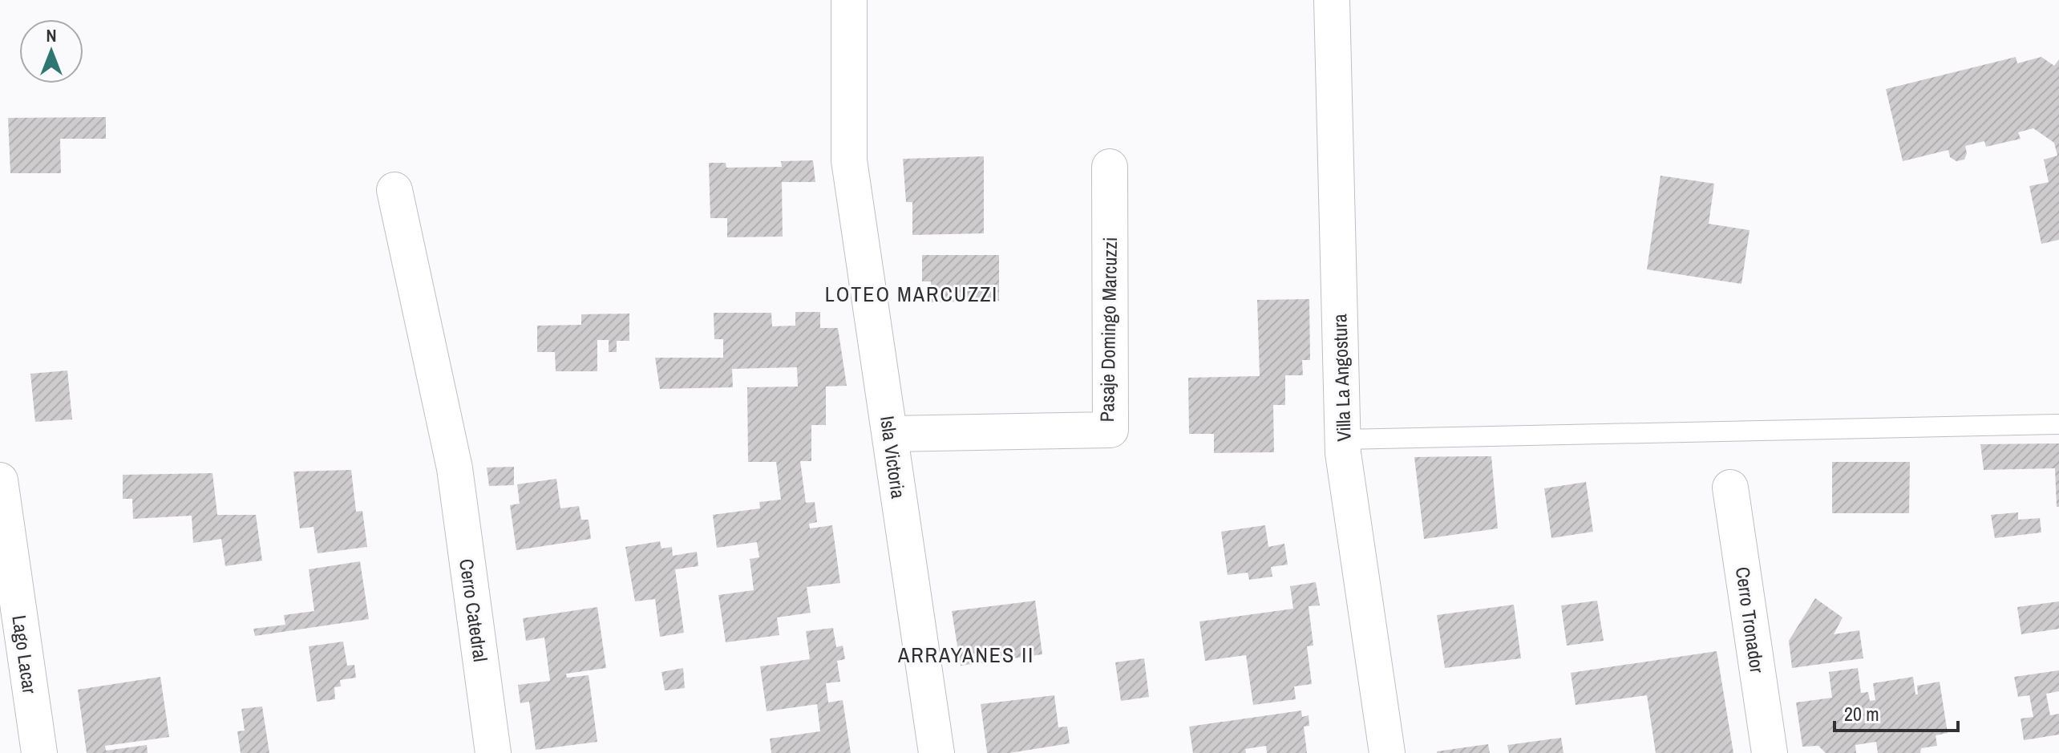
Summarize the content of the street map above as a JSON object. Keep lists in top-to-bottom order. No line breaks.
{"streets":{"street":["Pasaje Domingo Marcuzzi","Villa La Angostura","Isla Victoria","Cerro Catedral","Cerro Tronador","Lago Lacar"]},"crossings":[["Pasaje Domingo Marcuzzi","Isla Victoria"]],"districts":["LOTEO MARCUZZI","ARRAYANES II"],"scale_bar":"20 m","north":"top"}
